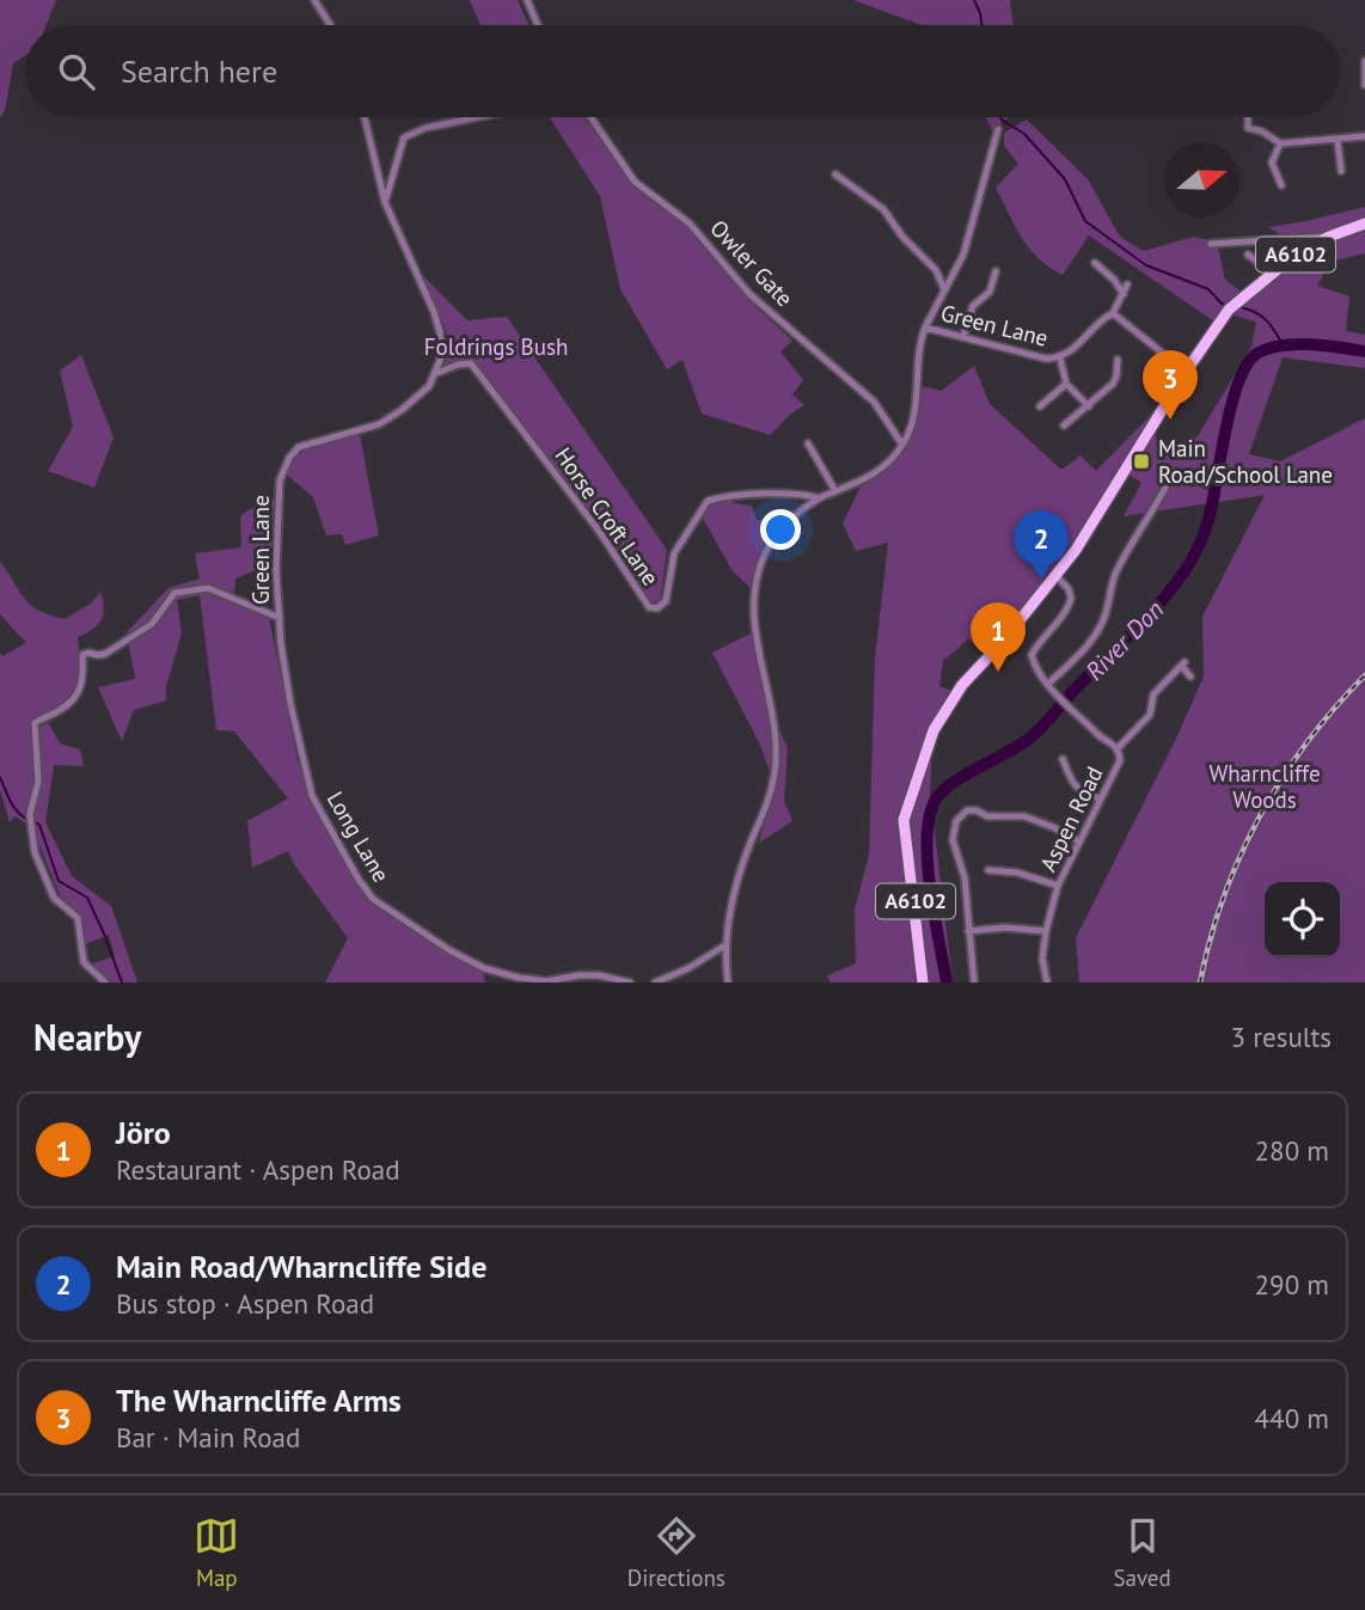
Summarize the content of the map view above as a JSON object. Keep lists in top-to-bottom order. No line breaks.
{"streets":{"main road":["A6102"],"street":["Owler Gate","Green Lane","Horse Croft Lane","Aspen Road","Long Lane"]},"crossings":[["A6102","Aspen Road"],["Owler Gate","Green Lane"],["Green Lane","Horse Croft Lane"],["Green Lane","Long Lane"]],"water":["River Don"],"parks":["Foldrings Bush","Wharncliffe Woods"],"places":{"transit":["Main Road/School Lane"]},"north":"right","page":{"search":"Search here","pins":["3","2","1"],"heading":["Nearby","3 results"],"list":[{"mark":"1","name":"Jöro","note":"Restaurant · Aspen Road","value":"280 m"},{"mark":"2","name":"Main Road/Wharncliffe Side","note":"Bus stop · Aspen Road","value":"290 m"},{"mark":"3","name":"The Wharncliffe Arms","note":"Bar · Main Road","value":"440 m"}],"nav":["Map","Directions","Saved"]}}
